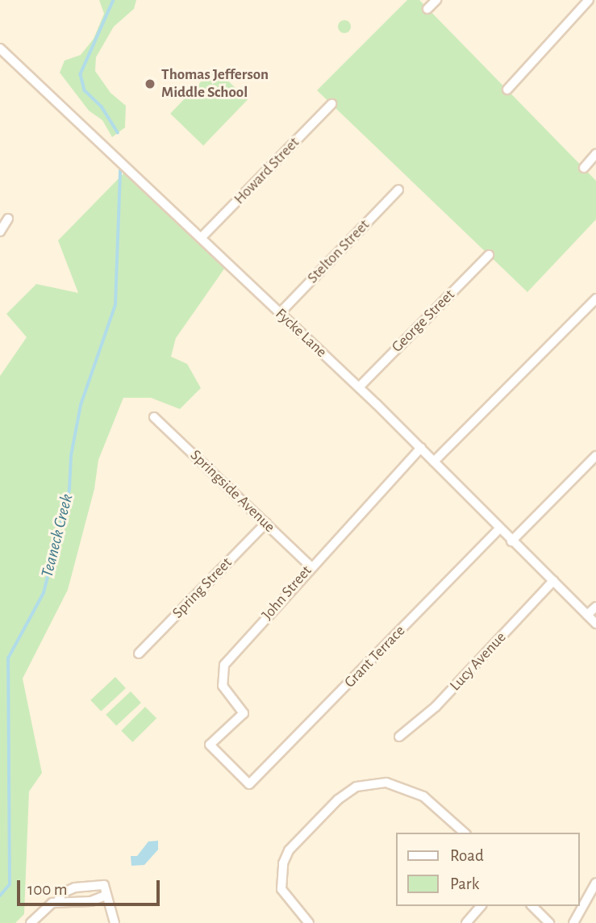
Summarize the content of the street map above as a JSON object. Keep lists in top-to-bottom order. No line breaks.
{"streets":{"street":["Howard Street","Stelton Street","George Street","Fycke Lane","Springside Avenue","Spring Street","John Street","Grant Terrace","Lucy Avenue"]},"crossings":[["Howard Street","Fycke Lane"],["Stelton Street","Fycke Lane"],["George Street","Fycke Lane"],["Fycke Lane","John Street"],["Fycke Lane","Grant Terrace"],["Fycke Lane","Lucy Avenue"],["Springside Avenue","Spring Street"],["Springside Avenue","John Street"],["John Street","Grant Terrace"]],"water":["Teaneck Creek"],"places":["Thomas Jefferson Middle School"],"legend":["Road","Park"],"scale_bar":"100 m"}
